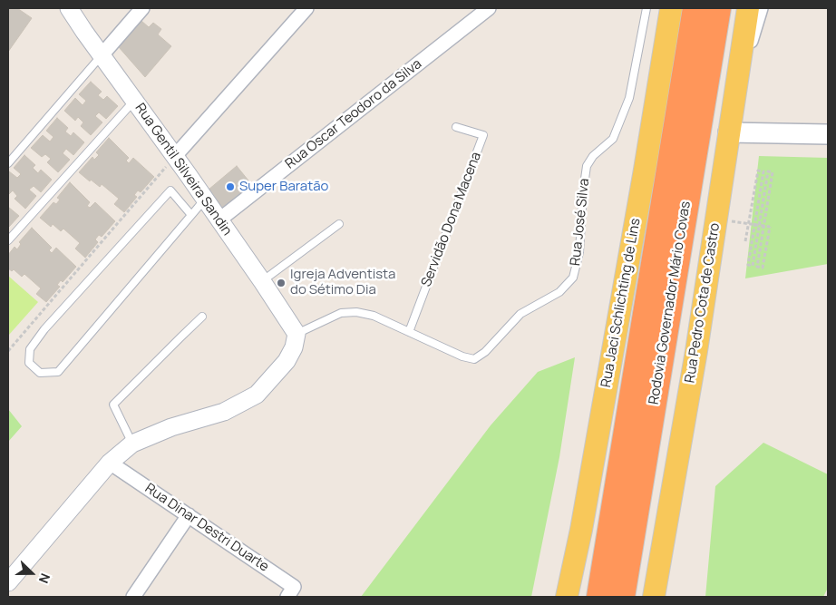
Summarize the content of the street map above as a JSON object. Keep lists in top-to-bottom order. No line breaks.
{"streets":{"highway":["Rodovia Governador Mário Covas"],"main road":["Rua Jaci Schlichting de Lins","Rua Pedro Cota de Castro"],"street":["Rua Oscar Teodoro da Silva","Rua Gentil Silveira Sandin","Rua Dinar Destri Duarte"],"lane":["Servidão Dona Macena","Rua José Silva"]},"crossings":[["Rua Oscar Teodoro da Silva","Rua Gentil Silveira Sandin"],["Servidão Dona Macena","Rua José Silva"]],"places":["Super Baratão","Igreja Adventista do Sétimo Dia"],"north":"right"}
